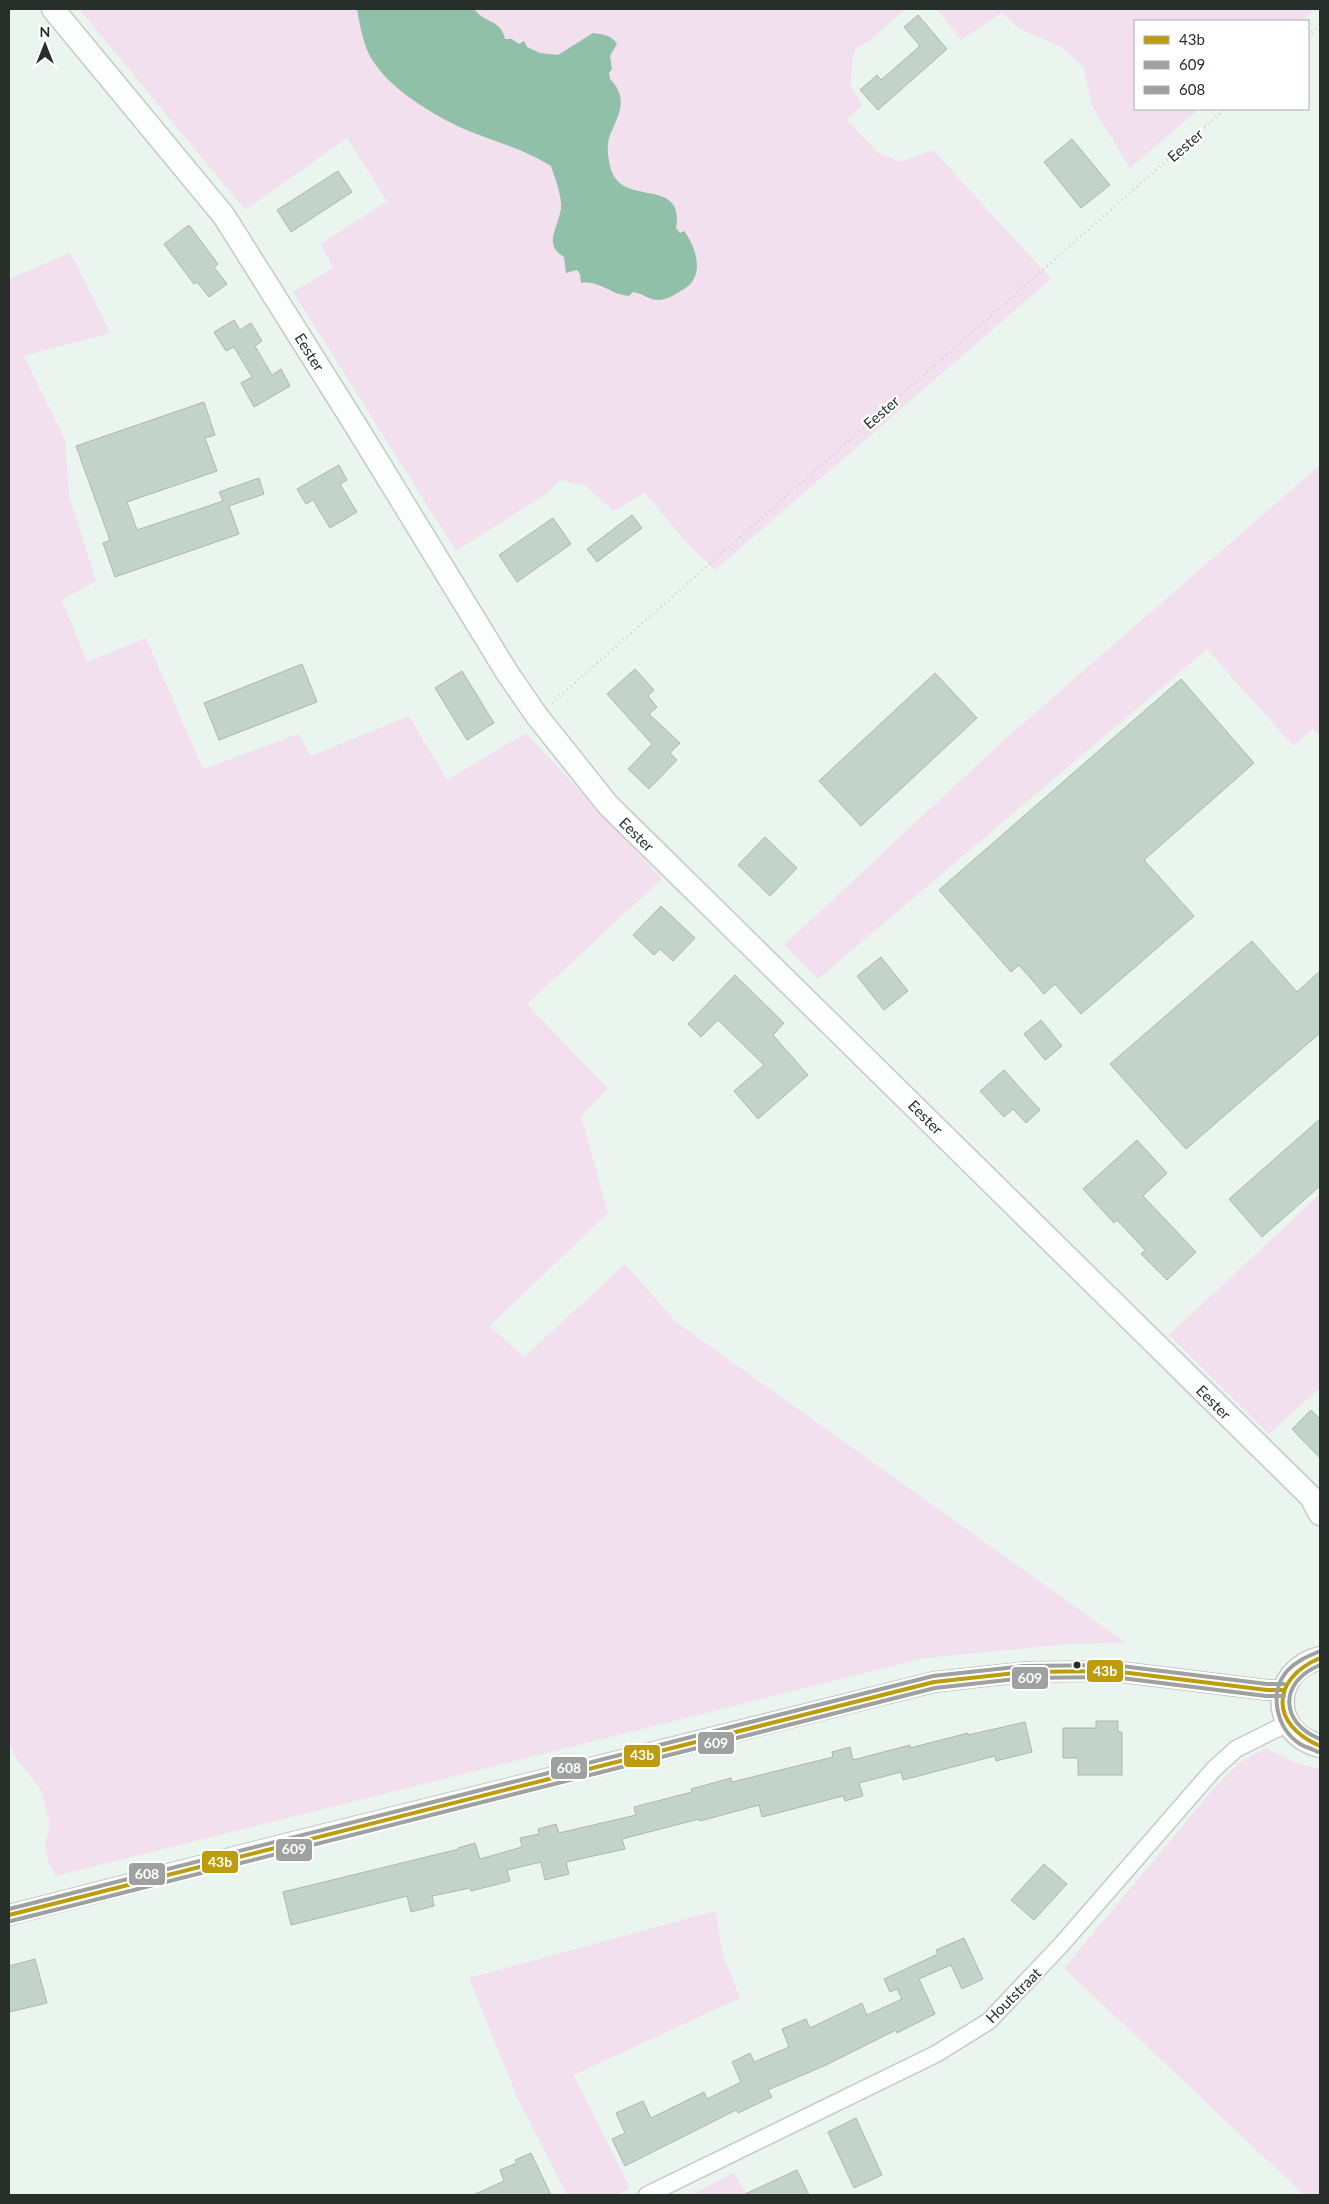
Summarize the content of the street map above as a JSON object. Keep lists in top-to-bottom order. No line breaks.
{"streets":{"main road":["Eester"],"street":["Houtstraat"]},"lines":["transit line 609","transit line 43b","transit line 608"],"legend":["43b","609","608"],"north":"top"}
